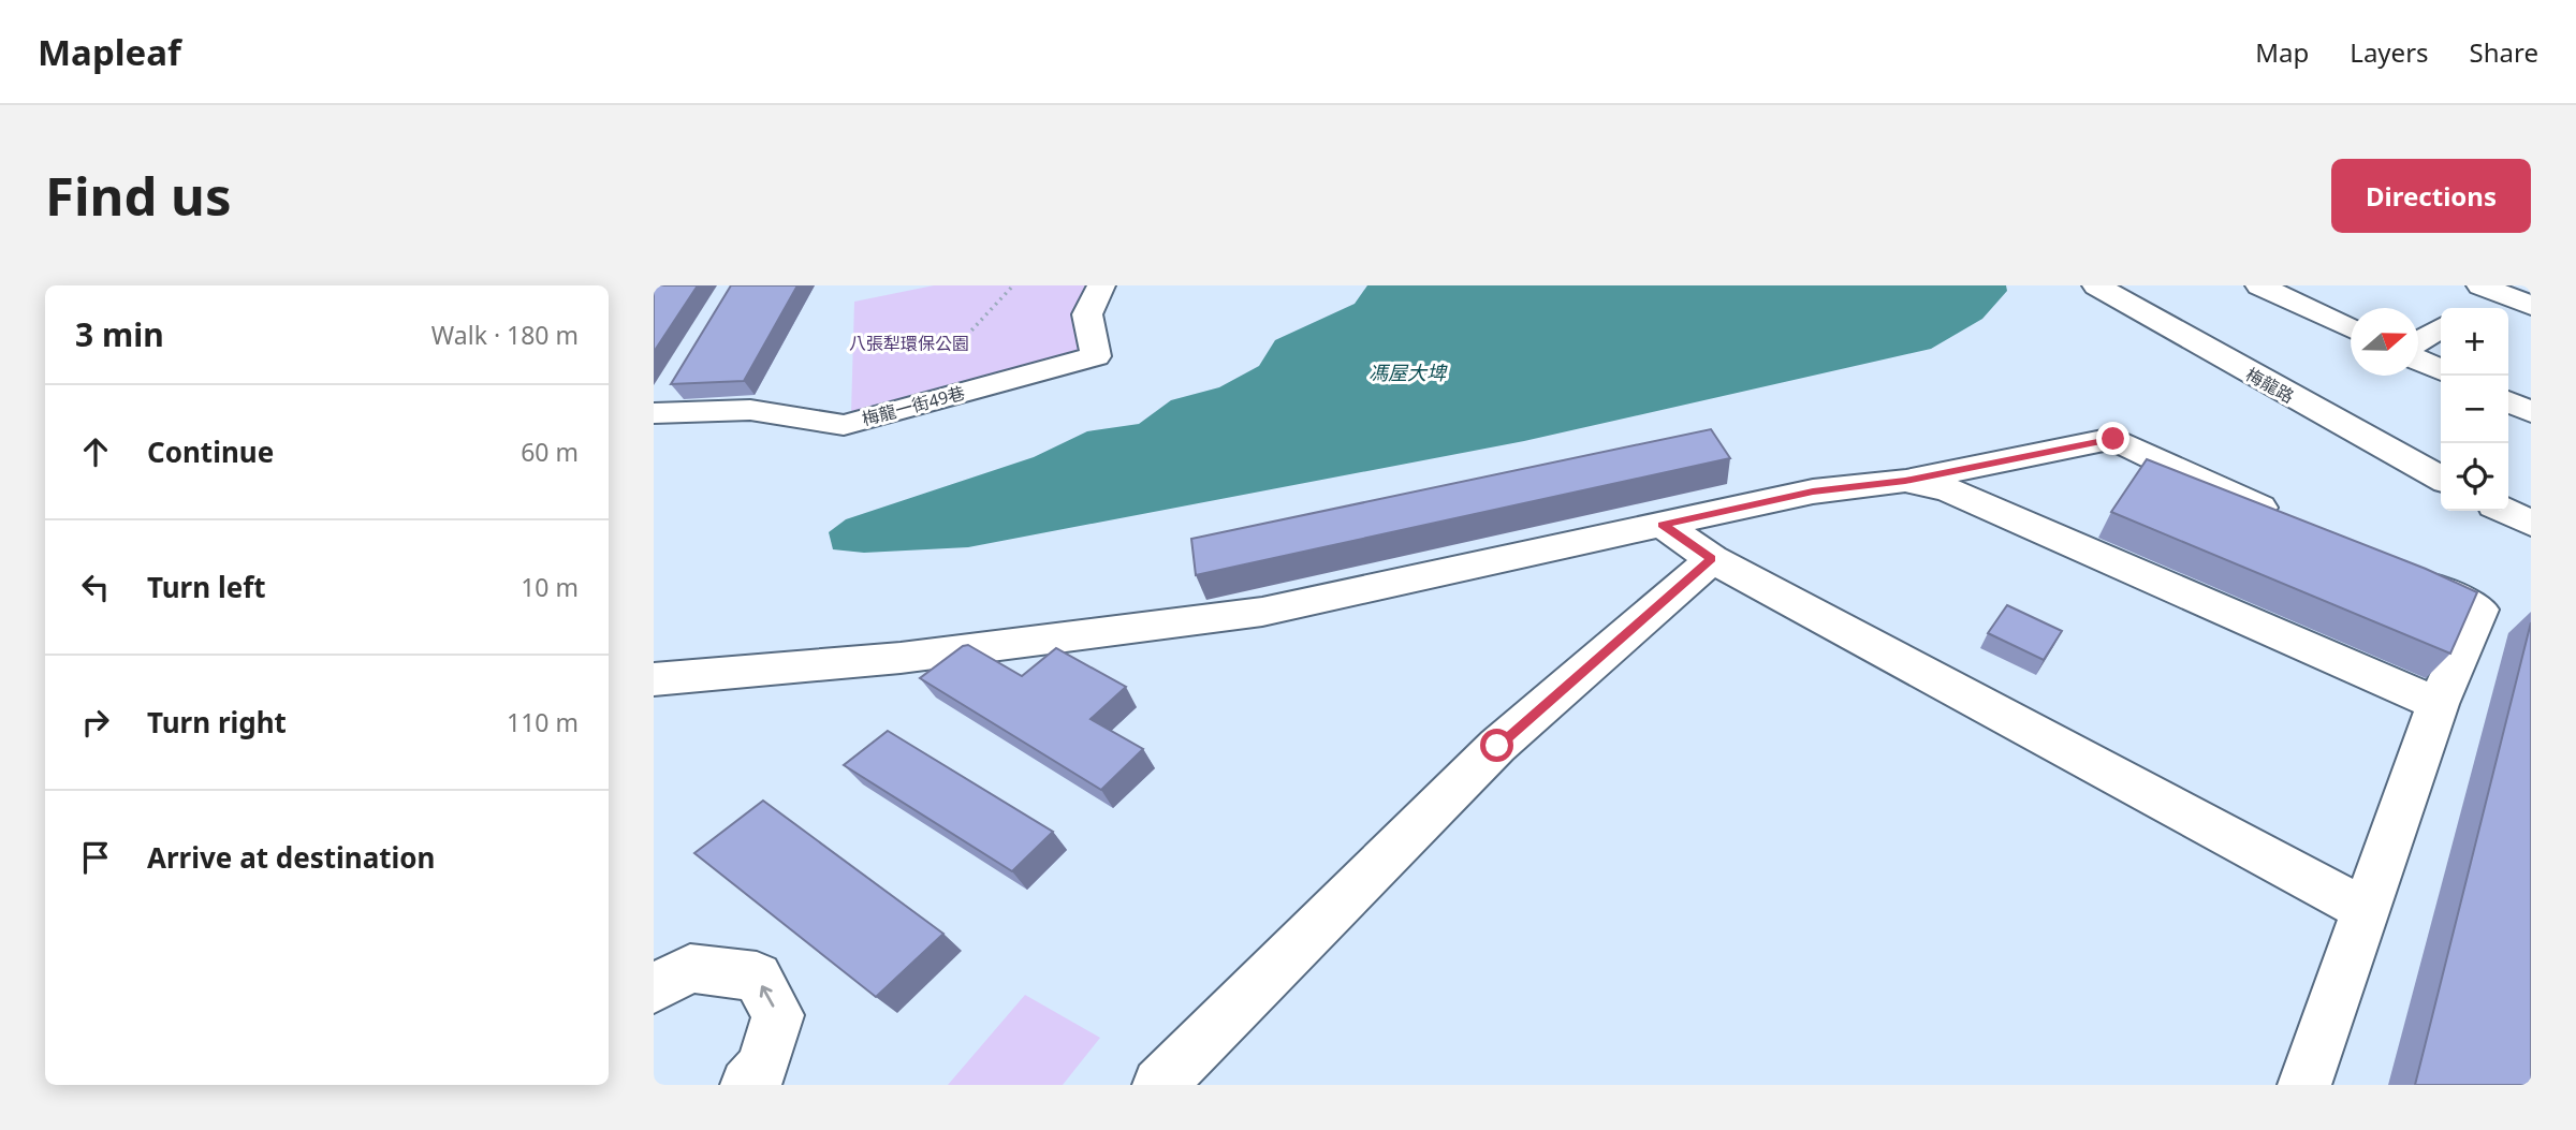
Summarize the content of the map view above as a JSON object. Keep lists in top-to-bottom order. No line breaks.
{"streets":{"street":["梅龍路","梅龍一街49巷"]},"water":["馮屋大埤"],"parks":["八張犁環保公園"],"north":"right","page":{"header":"Mapleaf","nav":["Map","Layers","Share"],"buttons":"Directions","title":"Find us","heading":["3 min","Walk · 180 m"],"map_buttons":["+","−"],"list":[["Continue","60 m"],["Turn left","10 m"],["Turn right","110 m"],"Arrive at destination"]}}
